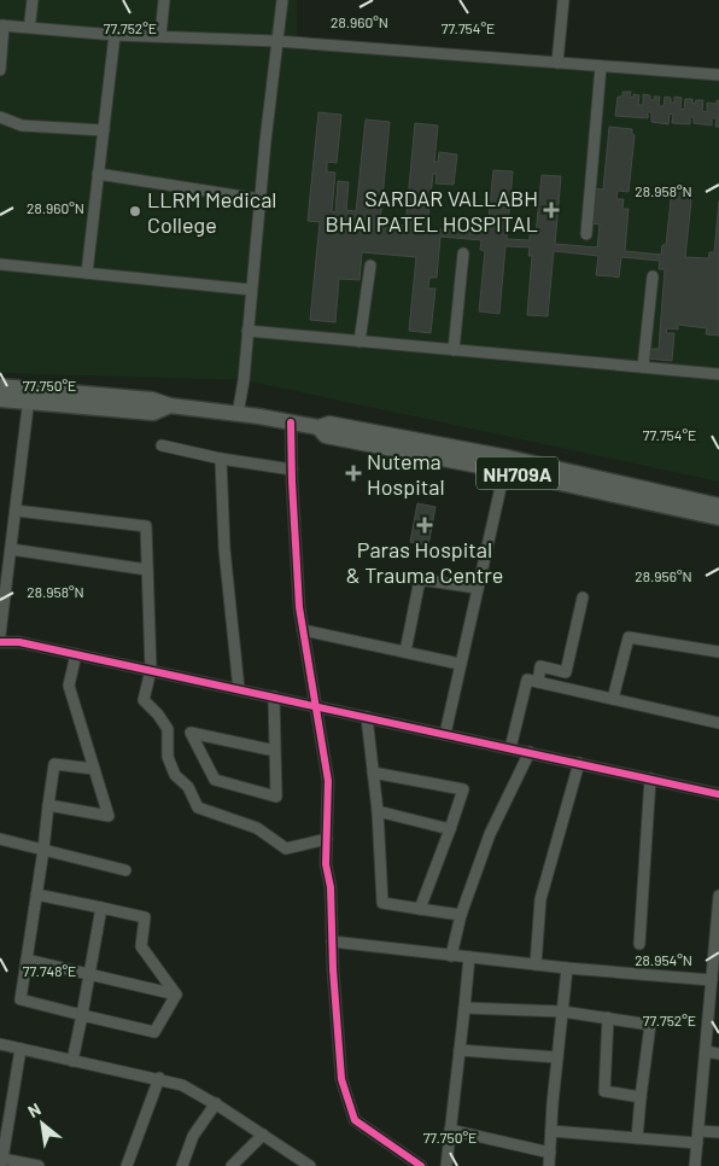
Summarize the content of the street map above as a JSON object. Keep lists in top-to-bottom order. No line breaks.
{"streets":{"highway":["NH709A"]},"places":{"health":["SARDAR VALLABH BHAI PATEL HOSPITAL","Nutema Hospital","Paras Hospital & Trauma Centre"],"other":["LLRM Medical College"]},"north":"top left","coordinates":["28.960°N","77.752°E","77.754°E","28.958°N","77.750°E","28.956°N","28.954°N","77.748°E"]}
